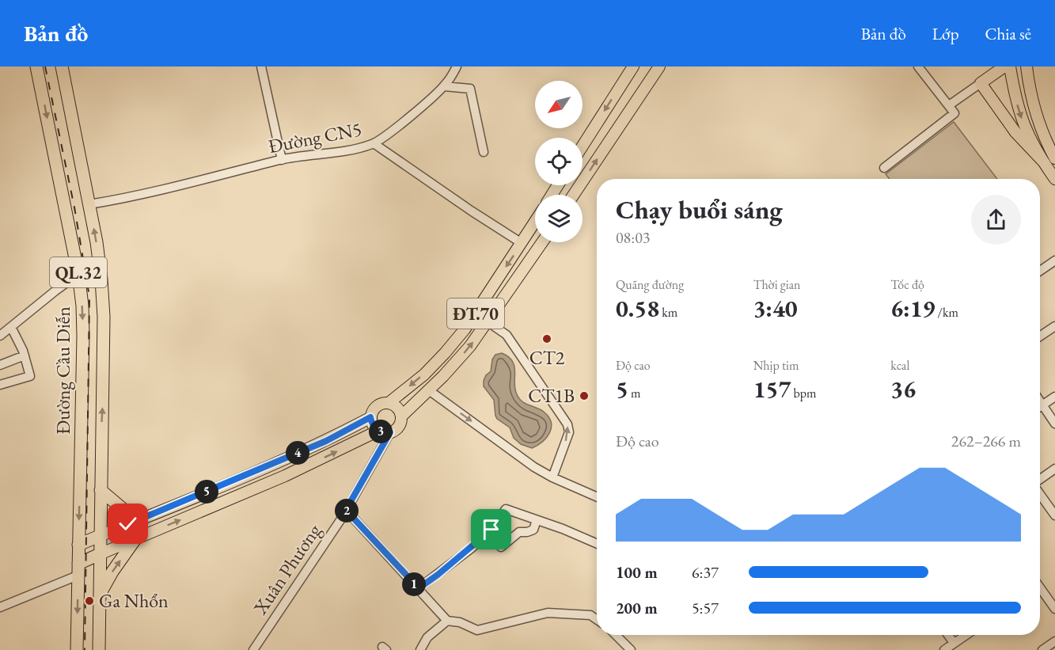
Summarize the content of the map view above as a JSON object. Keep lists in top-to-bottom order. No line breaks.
{"streets":{"highway":["QL.32","Đường Cầu Diễn"],"main road":["ĐT.70"],"street":["Đường CN5","Xuân Phương"]},"crossings":[["Đường CN5","ĐT.70"],["Đường CN5","Đường Cầu Diễn"],["ĐT.70","Xuân Phương"]],"places":["CT2","CT1B","Ga Nhổn"],"north":"bottom left","page":{"header":"Bản đồ","nav":["Bản đồ","Lớp","Chia sẻ"],"heading":["Chạy buổi sáng","08:03"],"stats":[["Quãng đường","0.58 km"],["Thời gian","3:40"],["Tốc độ","6:19 /km"],["Độ cao","5 m"],["Nhịp tim","157 bpm"],["kcal","36"]],"pins":["3","4","5","2","1"],"chart":["Độ cao","262–266 m"],"list":[{"name":"100 m","note":"6:37"},{"name":"200 m","note":"5:57"}]}}
